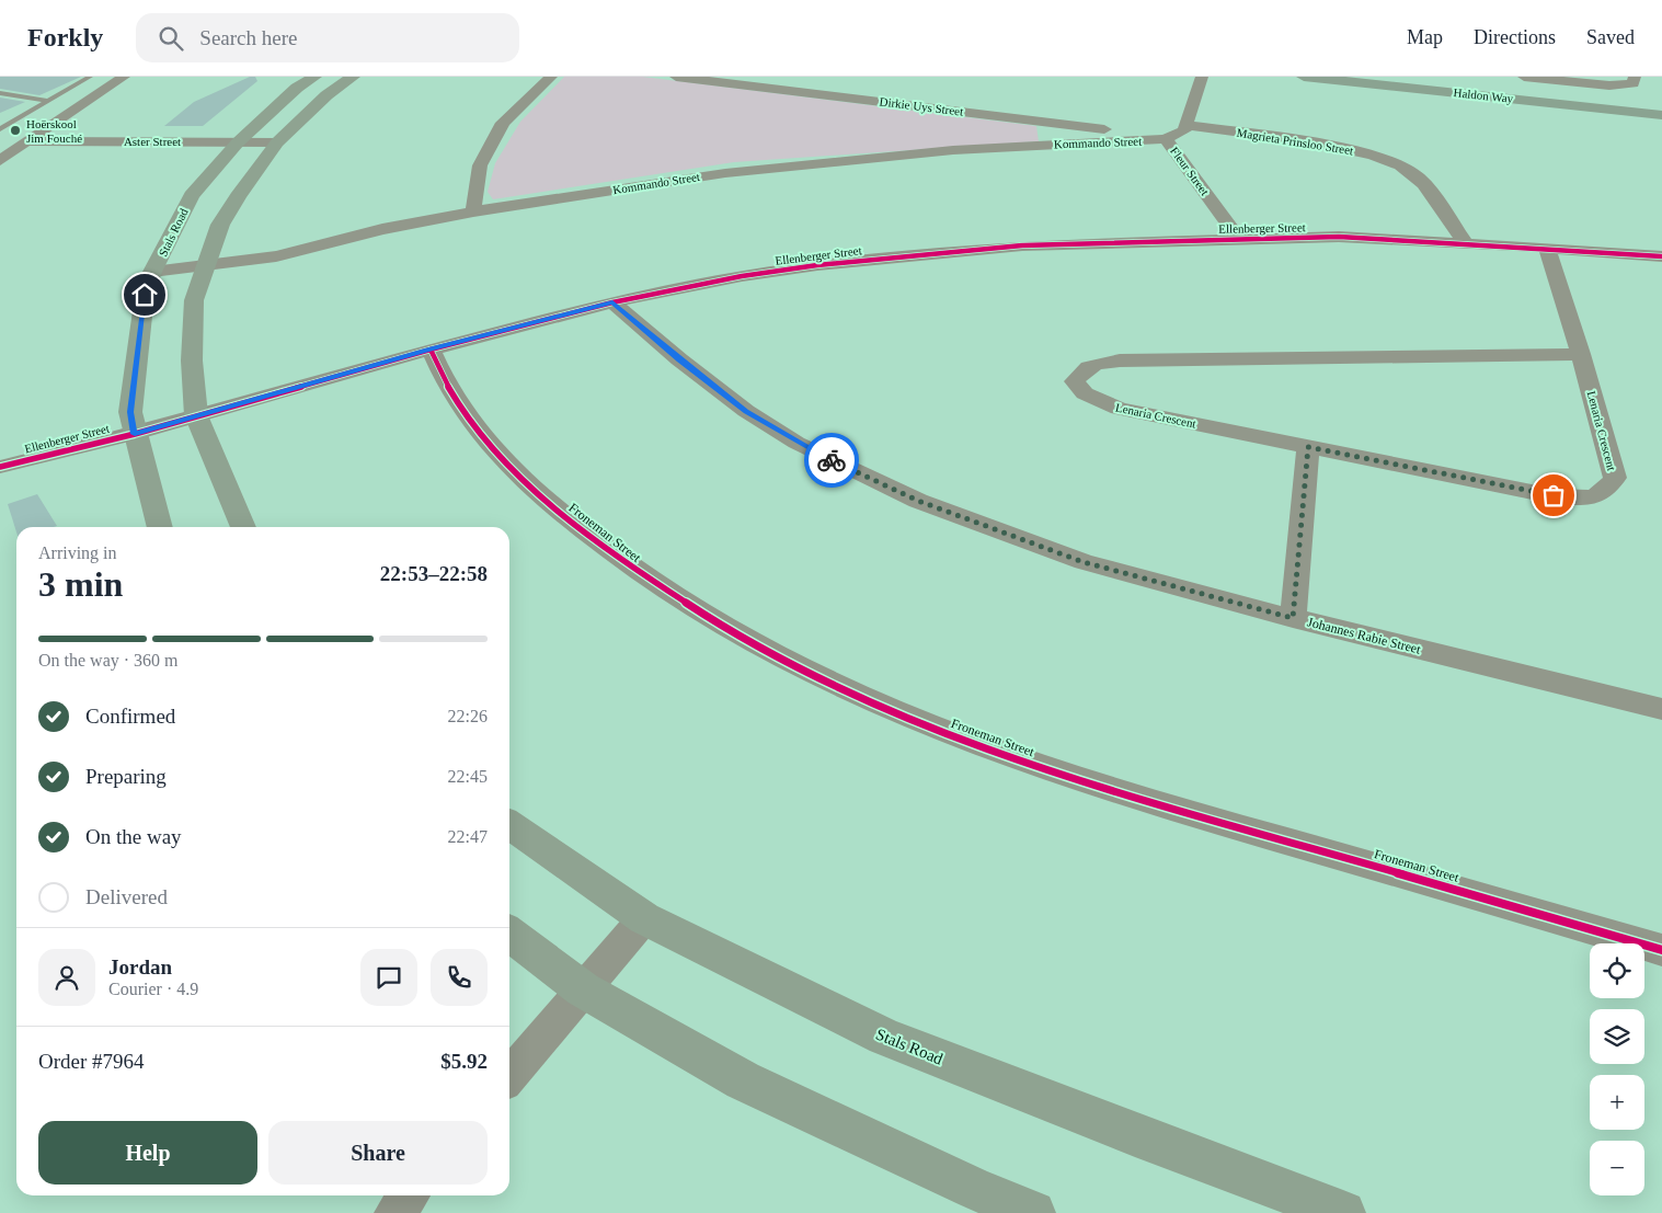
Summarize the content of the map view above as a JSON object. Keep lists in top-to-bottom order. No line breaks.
{"streets":{"highway":["Haldon Way"],"street":["Dirkie Uys Street","Aster Street","Magrieta Prinsloo Street","Kommando Street","Fleur Street","Ellenberger Street","Stals Road","Lenaria Crescent","Froneman Street","Johannes Rabie Street"]},"crossings":[["Dirkie Uys Street","Kommando Street"],["Dirkie Uys Street","Fleur Street"],["Aster Street","Stals Road"],["Magrieta Prinsloo Street","Fleur Street"],["Magrieta Prinsloo Street","Ellenberger Street"],["Kommando Street","Fleur Street"],["Kommando Street","Stals Road"],["Fleur Street","Ellenberger Street"],["Ellenberger Street","Stals Road"],["Ellenberger Street","Lenaria Crescent"],["Ellenberger Street","Froneman Street"],["Ellenberger Street","Johannes Rabie Street"]],"places":["Hoërskool Jim Fouché"],"page":{"header":"Forkly","search":"Search here","nav":["Map","Directions","Saved"],"heading":["3 min","Arriving in","22:53–22:58"],"panel":["Jordan","Courier · 4.9","Order #7964","$5.92"],"bar":"On the way · 360 m","list":[["Confirmed","22:26"],["Preparing","22:45"],["On the way","22:47"],"Delivered"],"map_buttons":["+","−"],"buttons":["Help","Share"]}}
